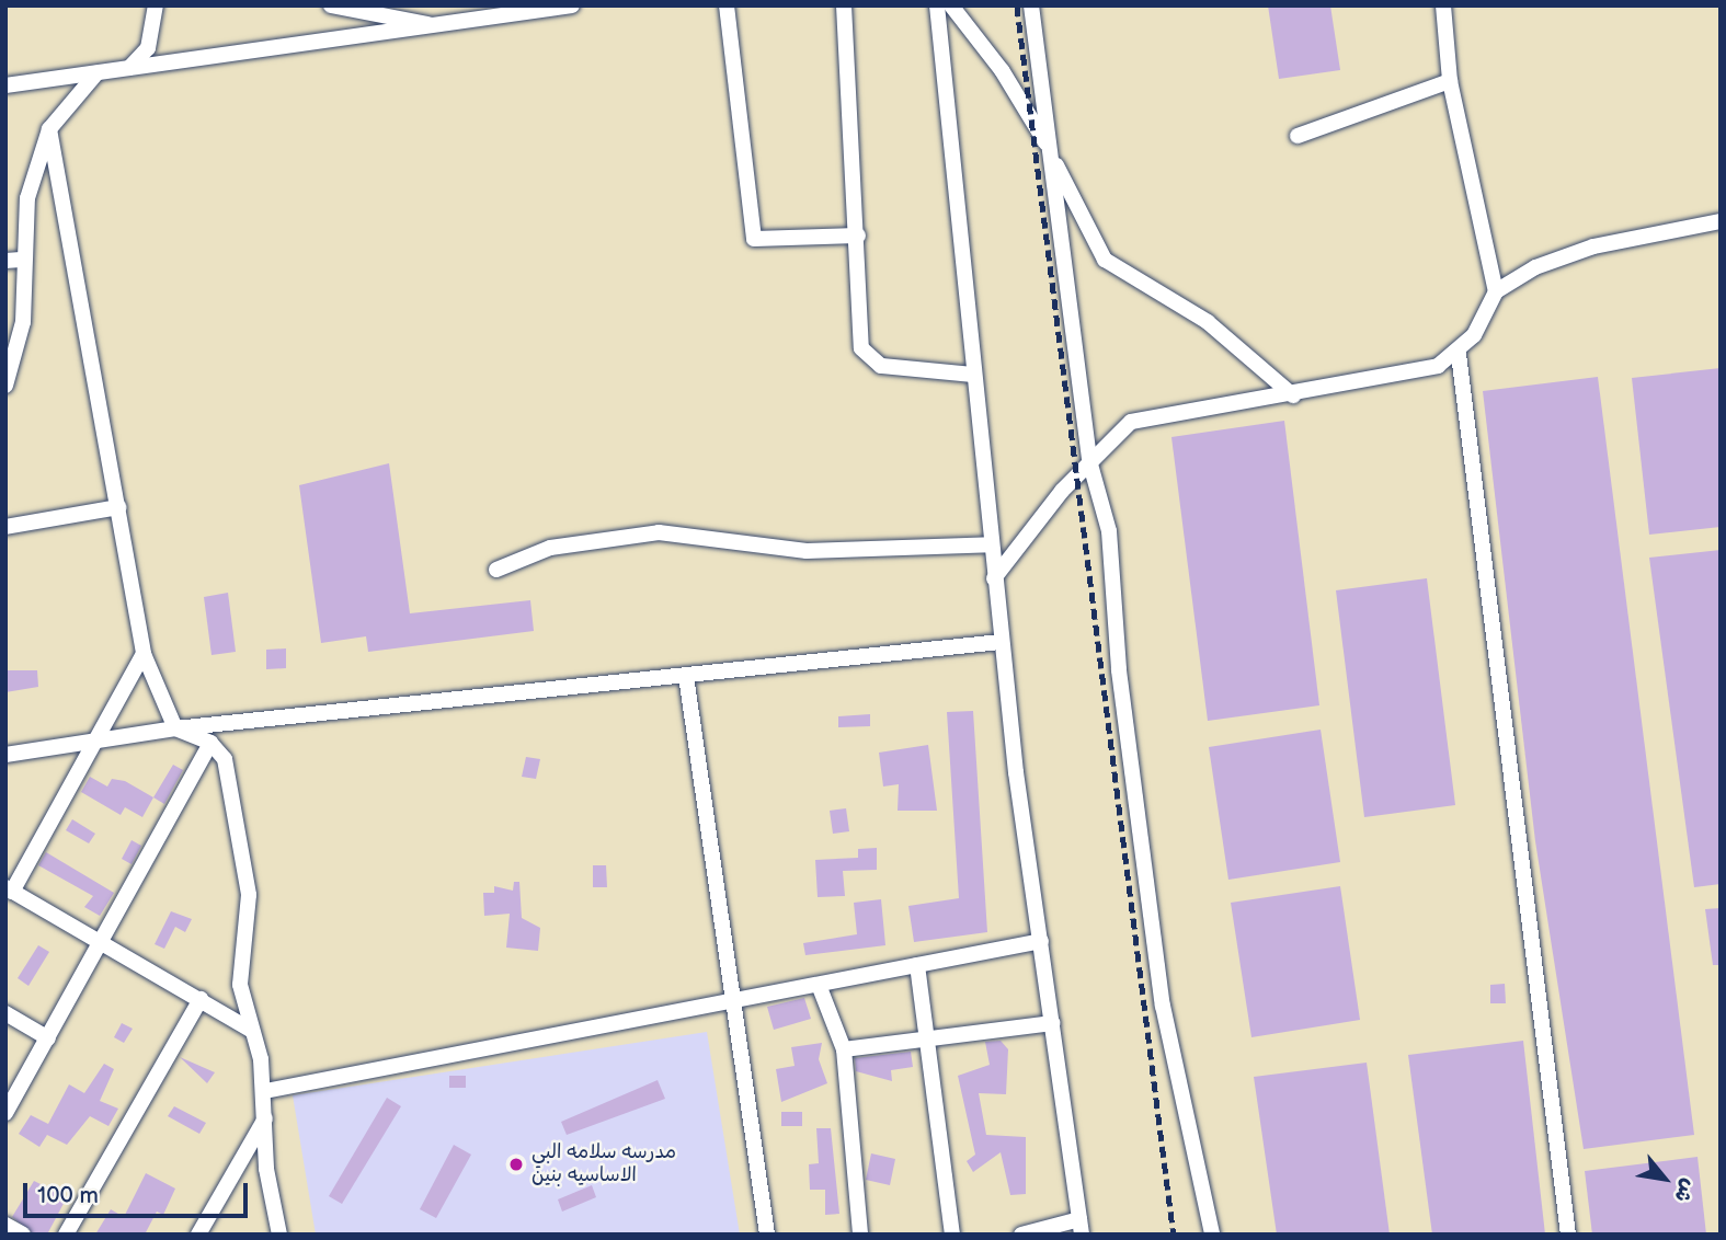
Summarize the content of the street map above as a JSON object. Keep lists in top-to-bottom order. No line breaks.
{"places":["مدرسه سلامه البي الاساسيه بنين"],"scale_bar":"100 m","north":"bottom right"}
